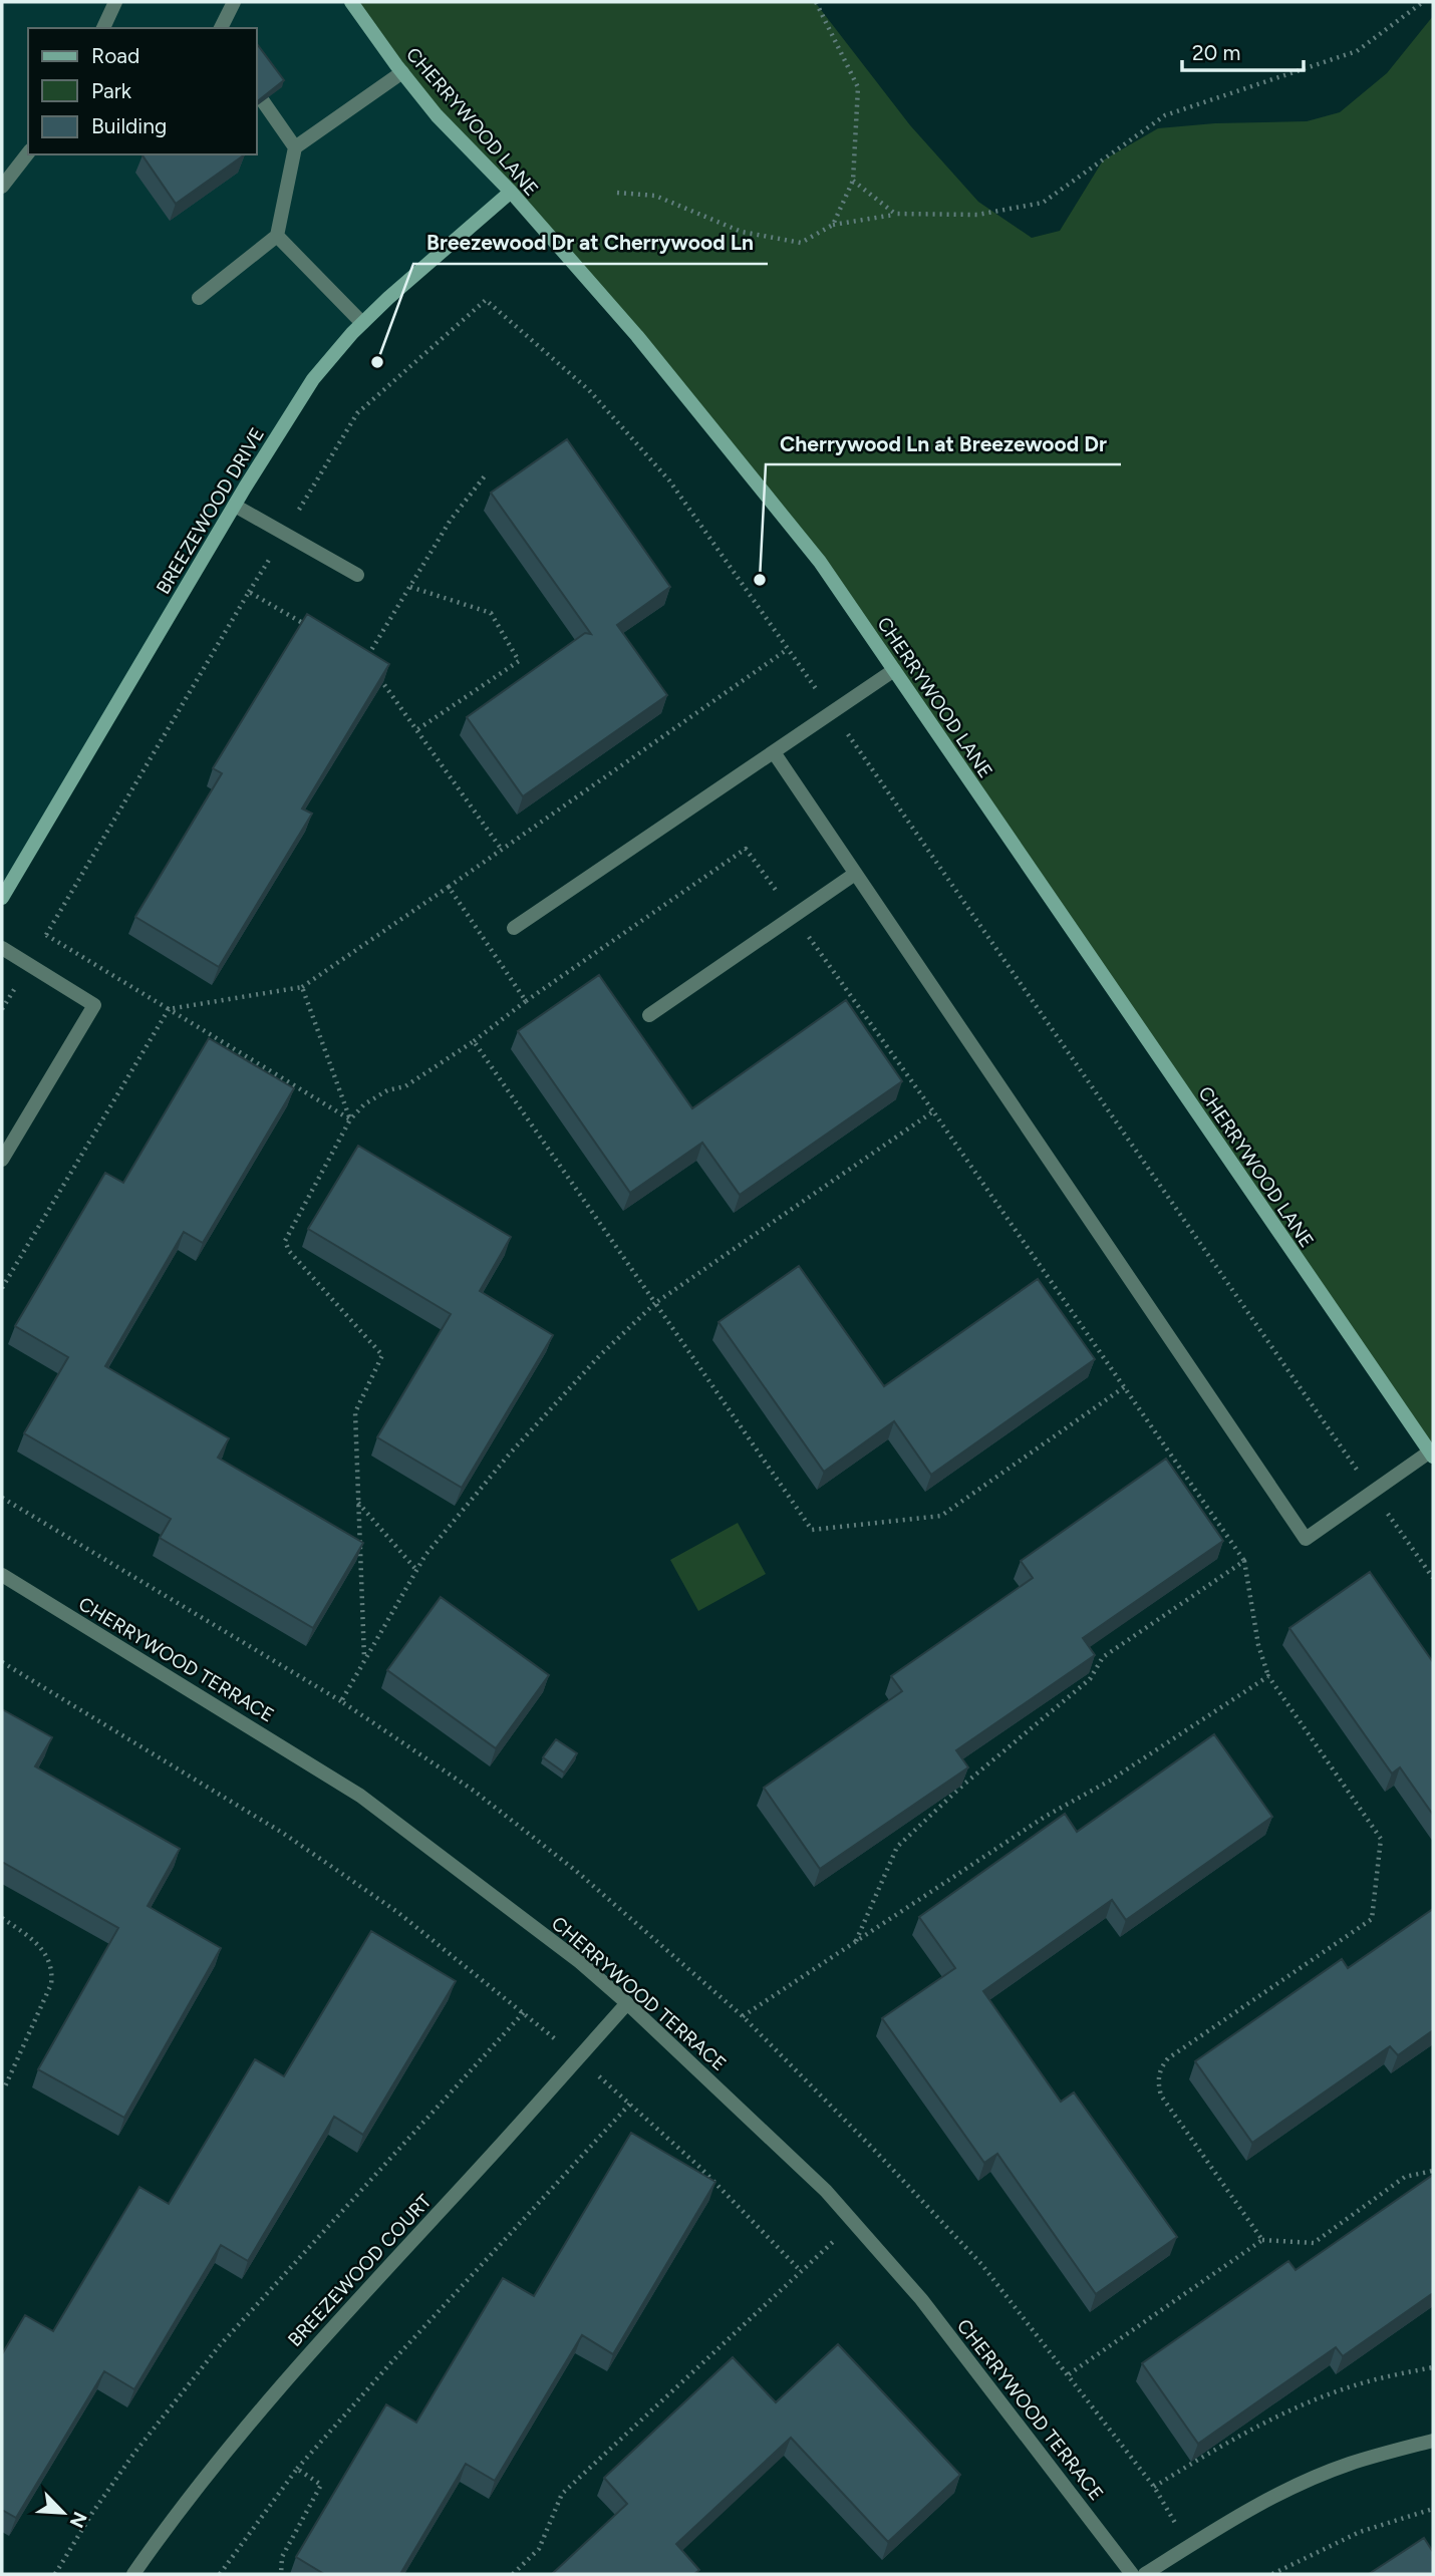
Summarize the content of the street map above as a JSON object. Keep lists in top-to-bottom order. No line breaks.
{"streets":{"street":["CHERRYWOOD LANE","BREEZEWOOD DRIVE","CHERRYWOOD TERRACE","BREEZEWOOD COURT"]},"crossings":[["CHERRYWOOD LANE","BREEZEWOOD DRIVE"],["CHERRYWOOD TERRACE","BREEZEWOOD COURT"]],"places":["Breezewood Dr at Cherrywood Ln","Cherrywood Ln at Breezewood Dr"],"legend":["Road","Park","Building"],"scale_bar":"20 m","north":"bottom right"}
